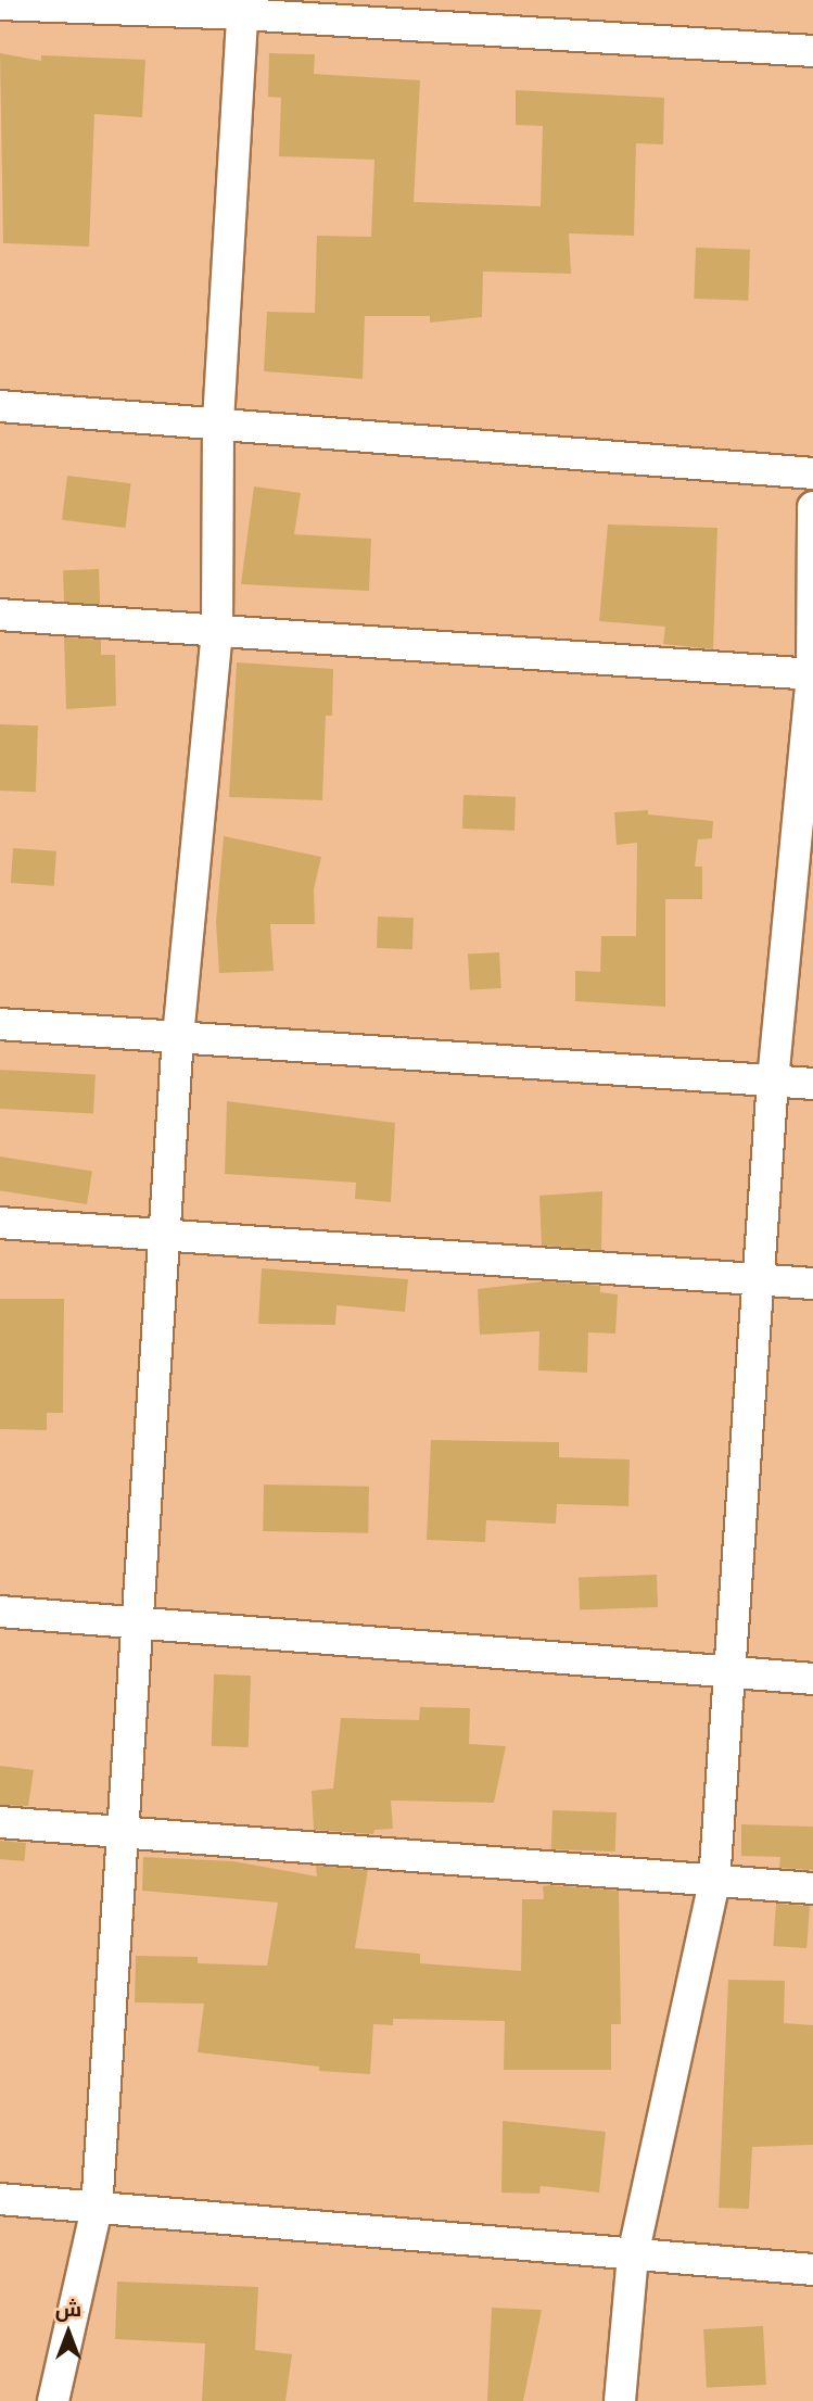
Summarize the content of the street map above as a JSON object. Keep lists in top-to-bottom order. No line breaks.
{"north":"top"}
